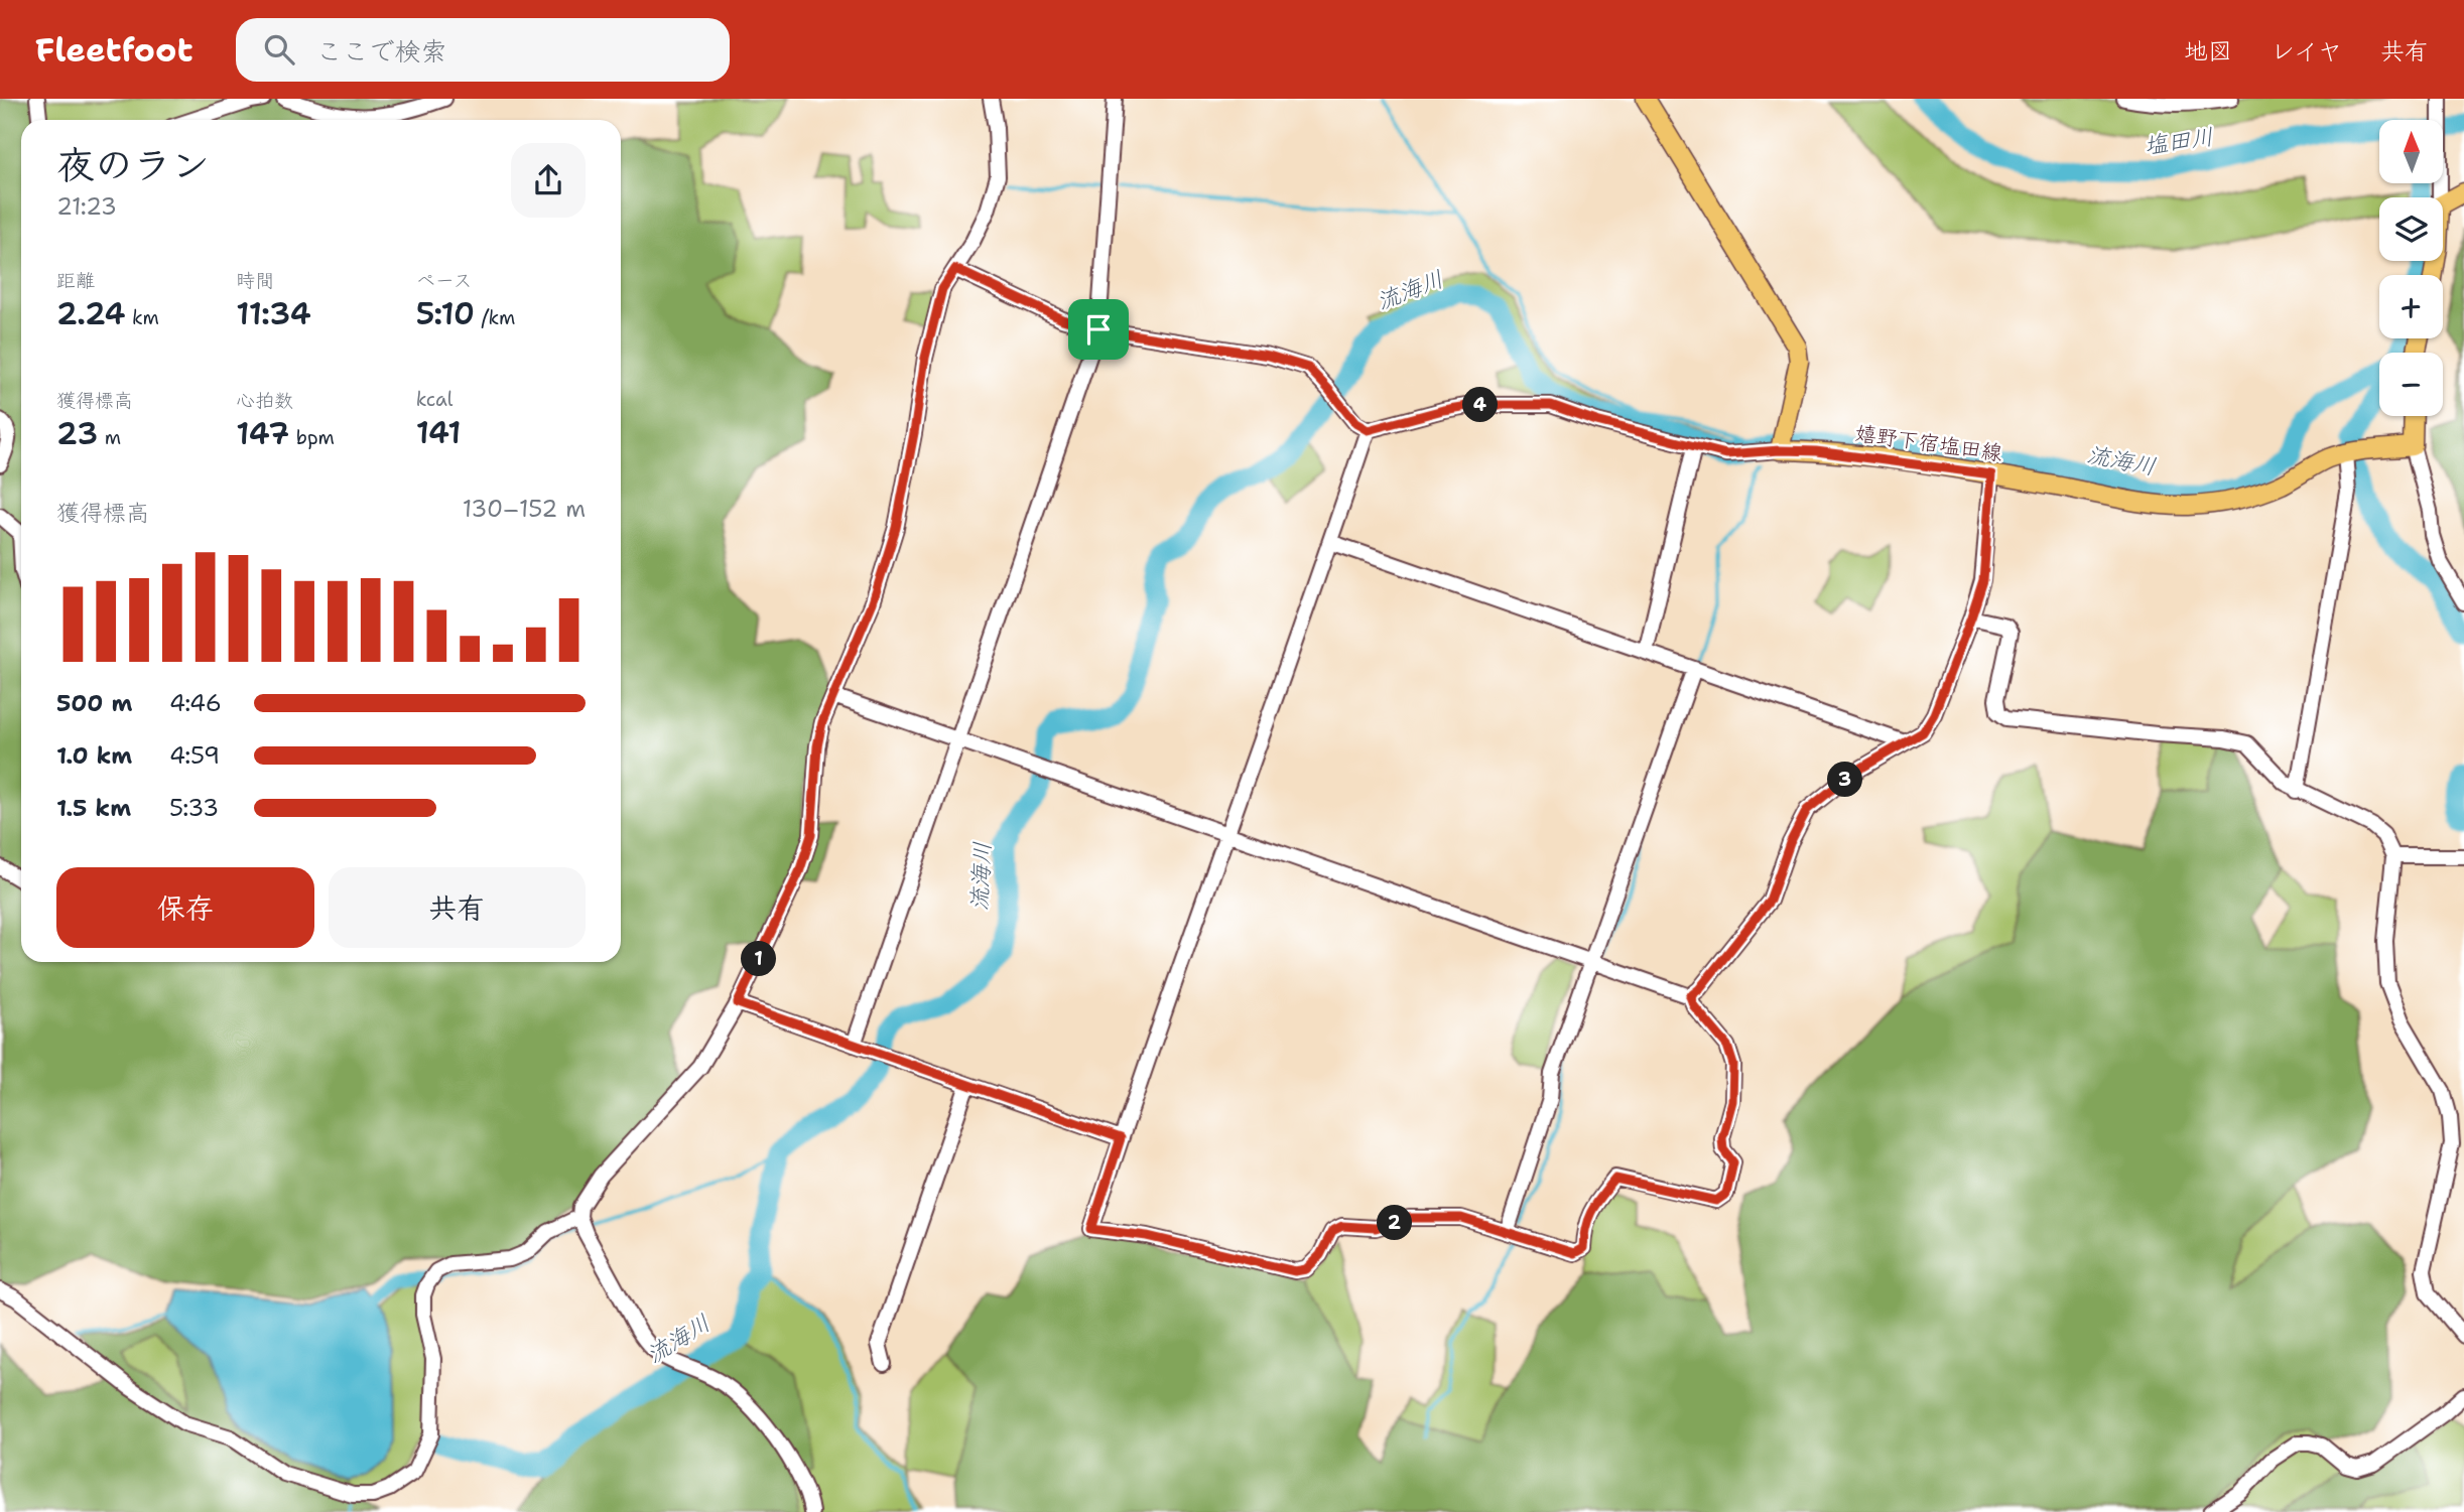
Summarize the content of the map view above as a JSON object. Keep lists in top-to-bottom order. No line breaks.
{"streets":{"main road":["嬉野下宿塩田線"]},"water":["塩田川","流海川"],"north":"top","page":{"header":"Fleetfoot","search":"ここで検索","nav":["地図","レイヤ","共有"],"map_buttons":["+","−"],"heading":["夜のラン","21:23"],"stats":[["距離","2.24 km"],["時間","11:34"],["ペース","5:10 /km"],["獲得標高","23 m"],["心拍数","147 bpm"],["kcal","141"]],"pins":["4","3","1","2"],"chart":["獲得標高","130–152 m"],"list":[{"name":"500 m","note":"4:46"},{"name":"1.0 km","note":"4:59"},{"name":"1.5 km","note":"5:33"}],"buttons":["保存","共有"]}}
